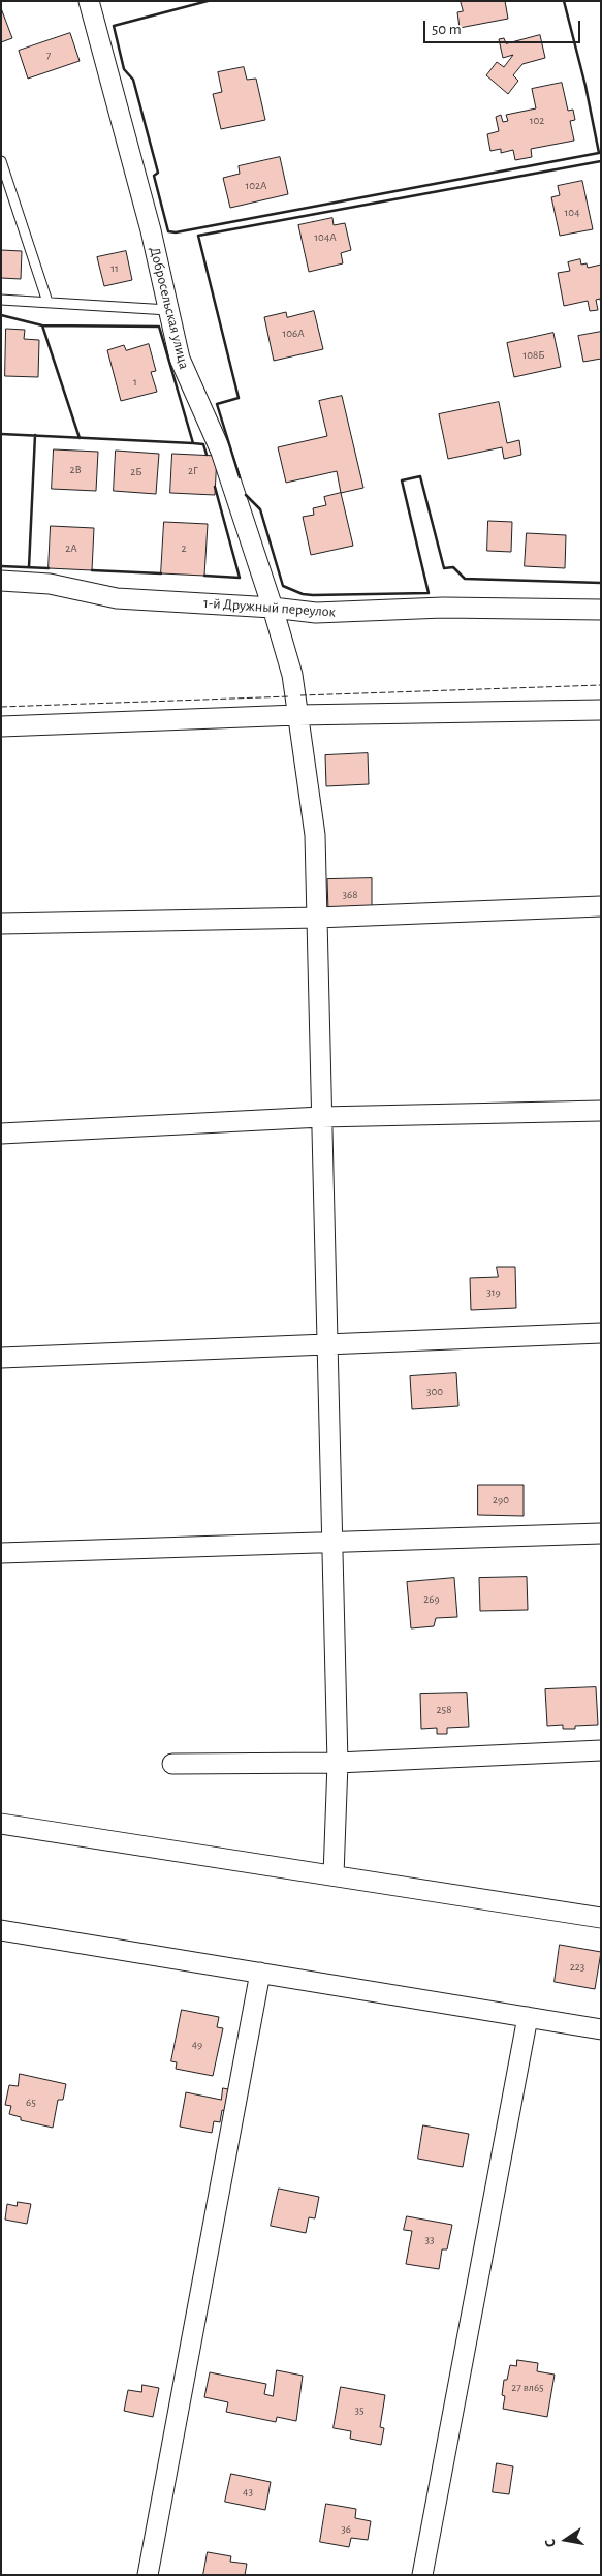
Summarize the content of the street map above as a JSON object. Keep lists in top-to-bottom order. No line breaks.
{"streets":{"street":["Добросельская улица","1-й Дружный переулок"]},"crossings":[["Добросельская улица","1-й Дружный переулок"]],"house_numbers":["7","102","102А","104","104А","11","106А","108Б","1","2В","2Г","2Б","2А","2","368","319","300","290","269","258","223","49","65","33","27 вл65","35","43","36"],"scale_bar":"50 m","north":"left"}
